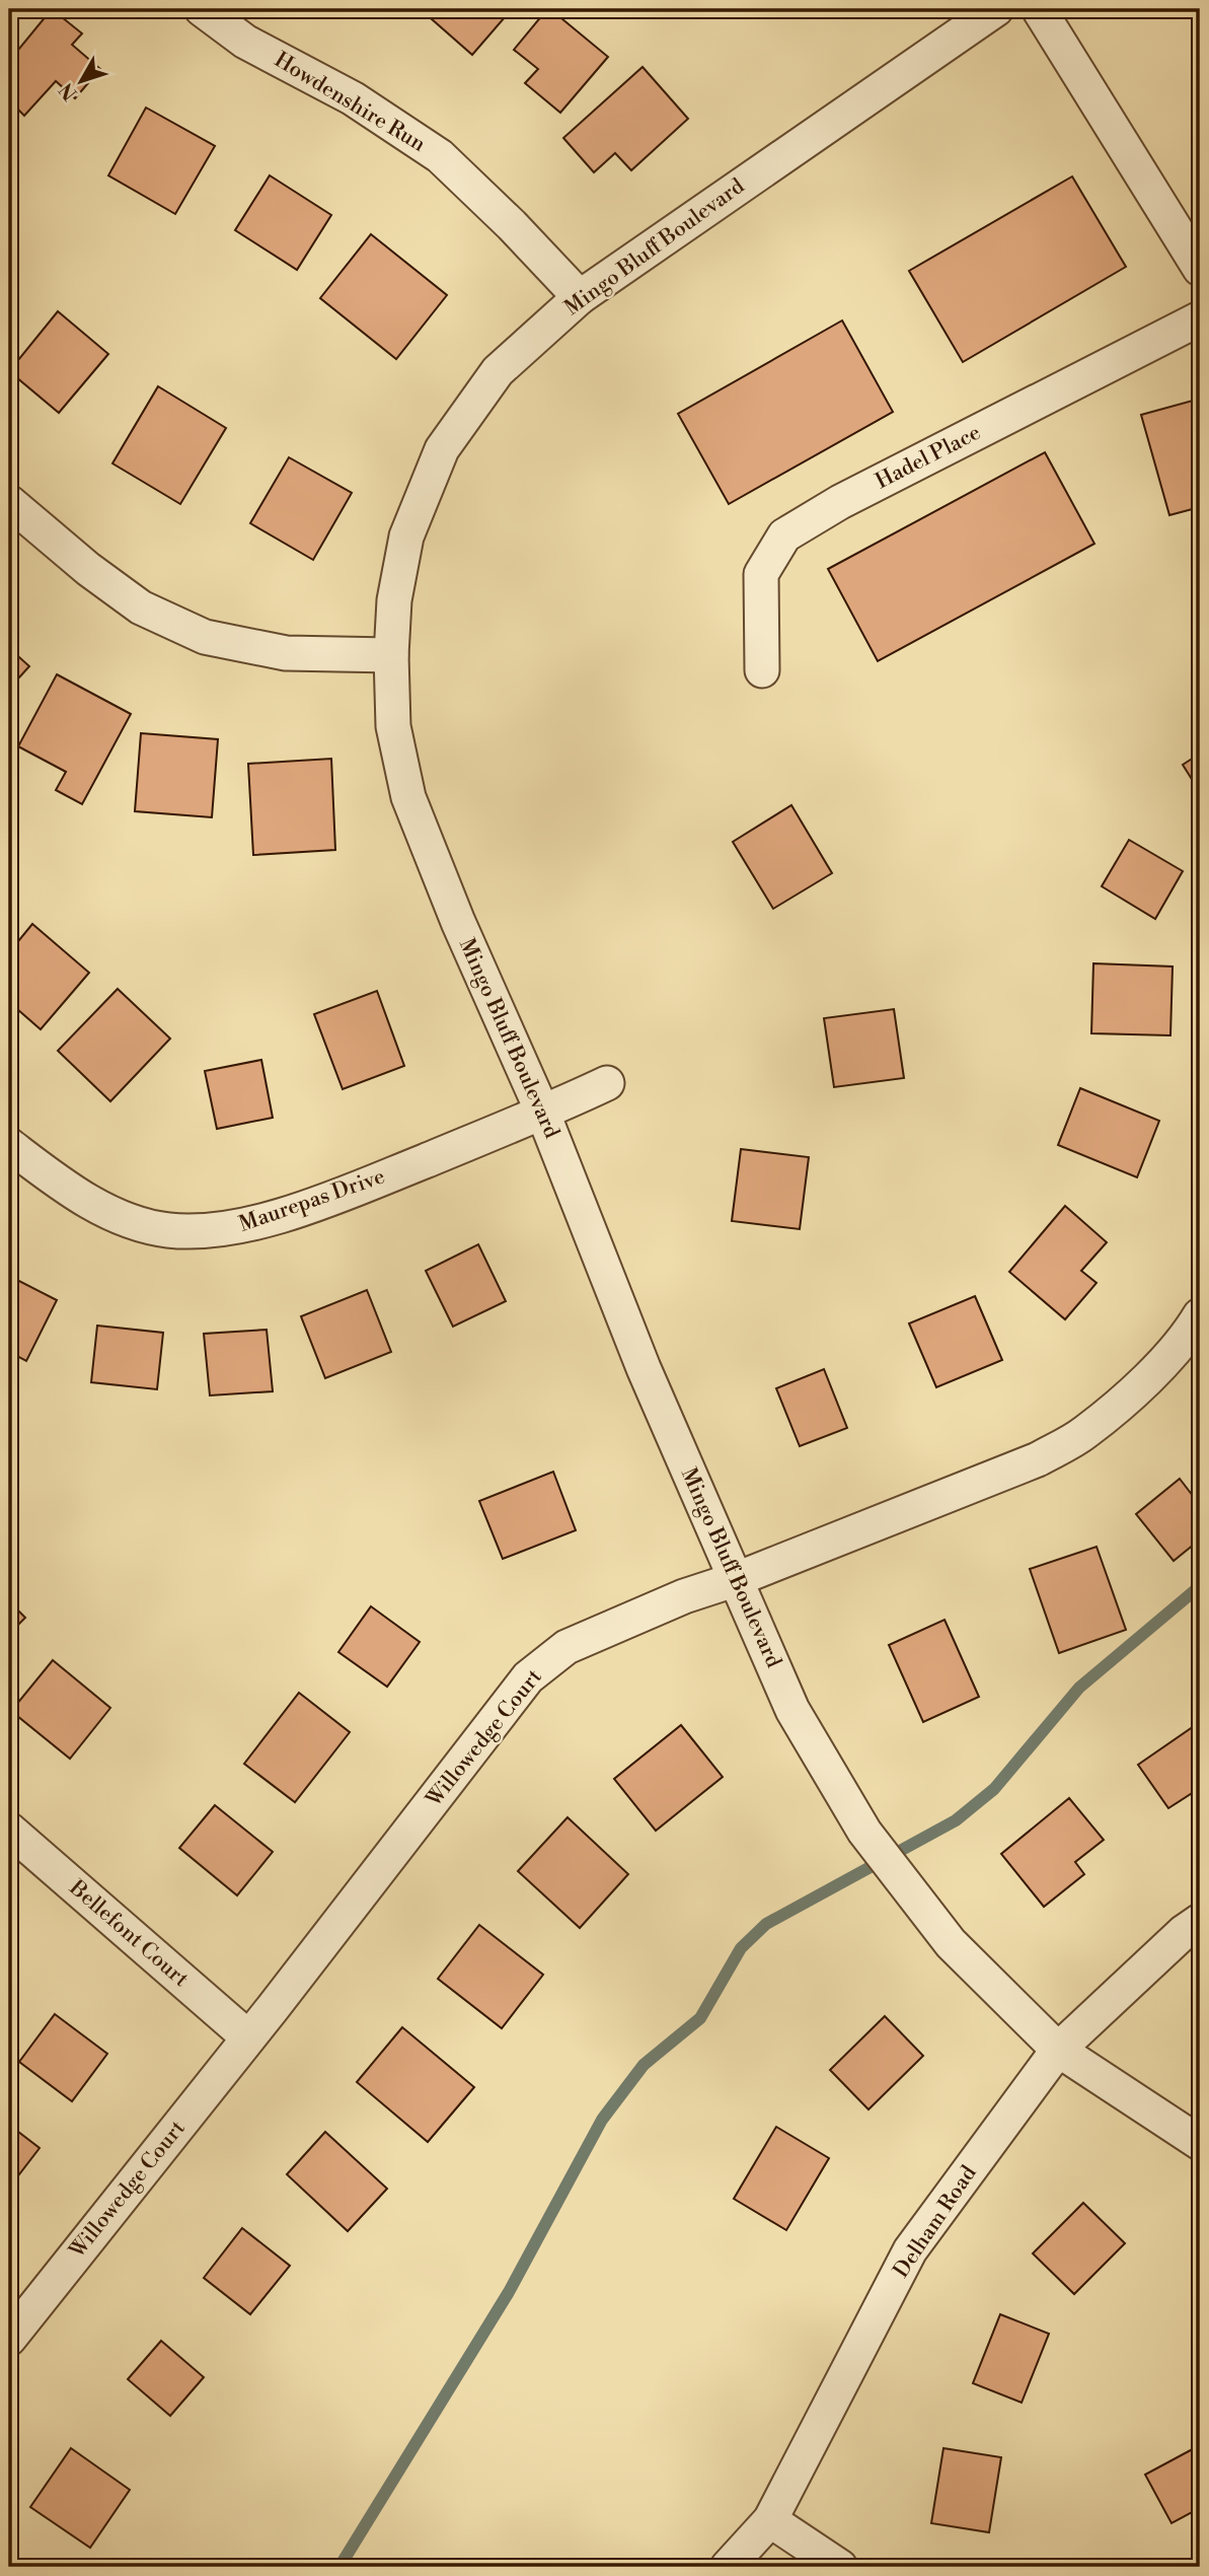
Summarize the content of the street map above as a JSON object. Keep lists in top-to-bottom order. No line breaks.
{"streets":{"street":["Howdenshire Run","Mingo Bluff Boulevard","Hadel Place","Maurepas Drive","Willowedge Court","Bellefont Court","Delham Road"]},"crossings":[["Howdenshire Run","Mingo Bluff Boulevard"],["Mingo Bluff Boulevard","Maurepas Drive"],["Mingo Bluff Boulevard","Willowedge Court"],["Mingo Bluff Boulevard","Delham Road"],["Willowedge Court","Bellefont Court"]],"north":"bottom left"}
